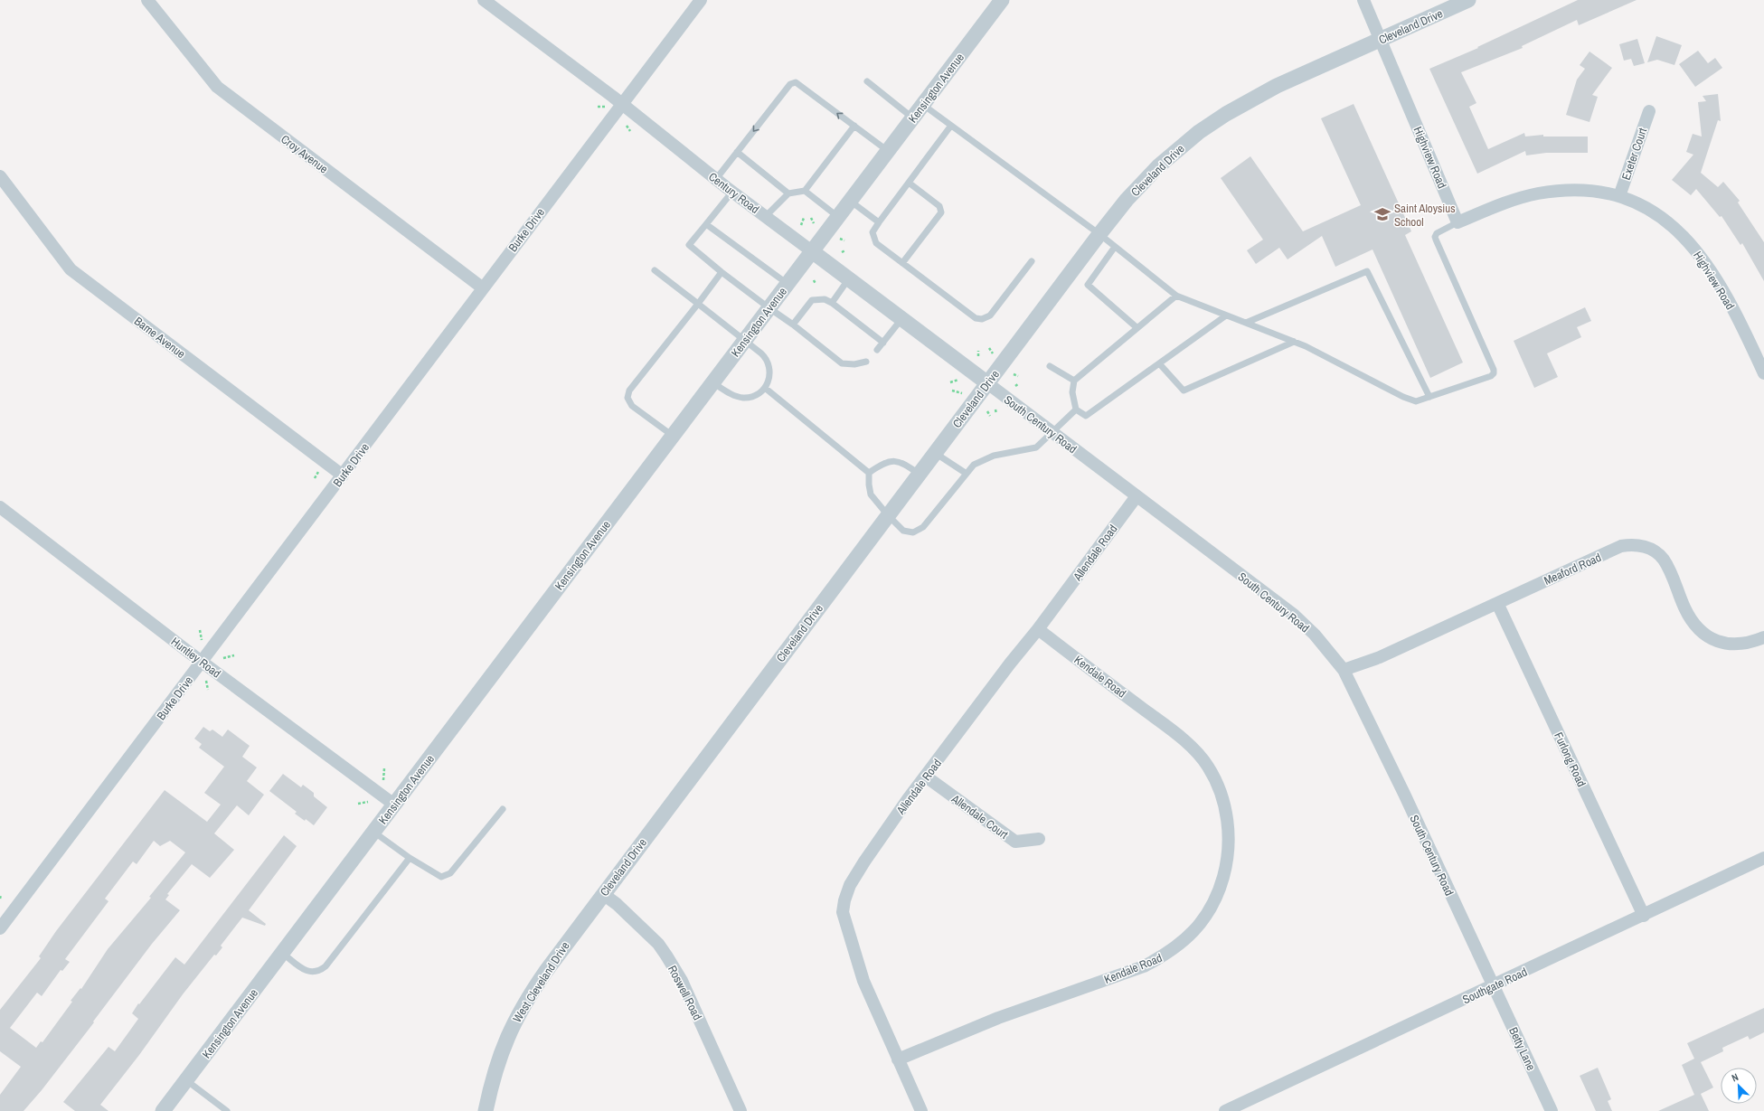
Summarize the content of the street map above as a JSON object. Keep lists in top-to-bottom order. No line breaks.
{"streets":{"street":["Cleveland Drive","Kensington Avenue","Croy Avenue","Exeter Court","Highview Road","Century Road","Burke Drive","Bame Avenue","South Century Road","Allendale Road","Meaford Road","Huntley Road","Kendale Road","Furlong Road","Allendale Court","West Cleveland Drive","Southgate Road","Roswell Road","Betty Lane"]},"crossings":[["Cleveland Drive","Highview Road"],["Cleveland Drive","Century Road"],["Cleveland Drive","South Century Road"],["Cleveland Drive","West Cleveland Drive"],["Cleveland Drive","Roswell Road"],["Kensington Avenue","Century Road"],["Kensington Avenue","Huntley Road"],["Croy Avenue","Burke Drive"],["Exeter Court","Highview Road"],["Century Road","Burke Drive"],["Century Road","South Century Road"],["Burke Drive","Bame Avenue"],["Burke Drive","Huntley Road"],["South Century Road","Allendale Road"],["South Century Road","Meaford Road"],["South Century Road","Southgate Road"],["South Century Road","Betty Lane"],["Allendale Road","Kendale Road"],["Allendale Road","Allendale Court"],["Meaford Road","Furlong Road"],["Furlong Road","Southgate Road"],["Southgate Road","Betty Lane"]],"places":{"school or university":["Saint Aloysius School"]},"north":"top left"}
